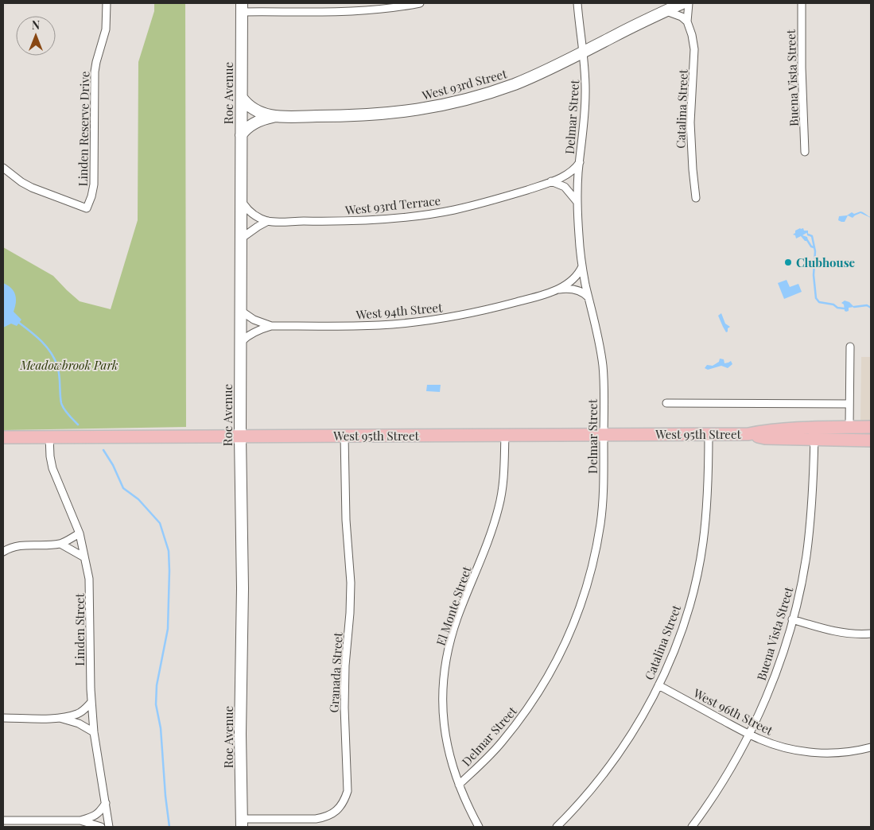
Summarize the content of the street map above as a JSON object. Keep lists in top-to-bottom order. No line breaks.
{"streets":{"main road":["West 93rd Street","Roe Avenue","West 95th Street"],"street":["Buena Vista Street","Catalina Street","Delmar Street","Linden Reserve Drive","West 93rd Terrace","West 94th Street","El Monte Street","Linden Street","Granada Street","West 96th Street"]},"crossings":[["Buena Vista Street","West 95th Street"],["Buena Vista Street","West 96th Street"],["West 93rd Street","Roe Avenue"],["West 93rd Street","Delmar Street"],["Roe Avenue","West 93rd Terrace"],["Roe Avenue","West 94th Street"],["Roe Avenue","West 95th Street"],["Roe Avenue","Granada Street"],["Catalina Street","West 95th Street"],["Catalina Street","West 96th Street"],["Delmar Street","West 93rd Terrace"],["Delmar Street","West 94th Street"],["Delmar Street","West 95th Street"],["Delmar Street","El Monte Street"],["West 95th Street","El Monte Street"],["West 95th Street","Linden Street"],["West 95th Street","Granada Street"]],"parks":["Meadowbrook Park"],"places":["Clubhouse"],"north":"top"}
